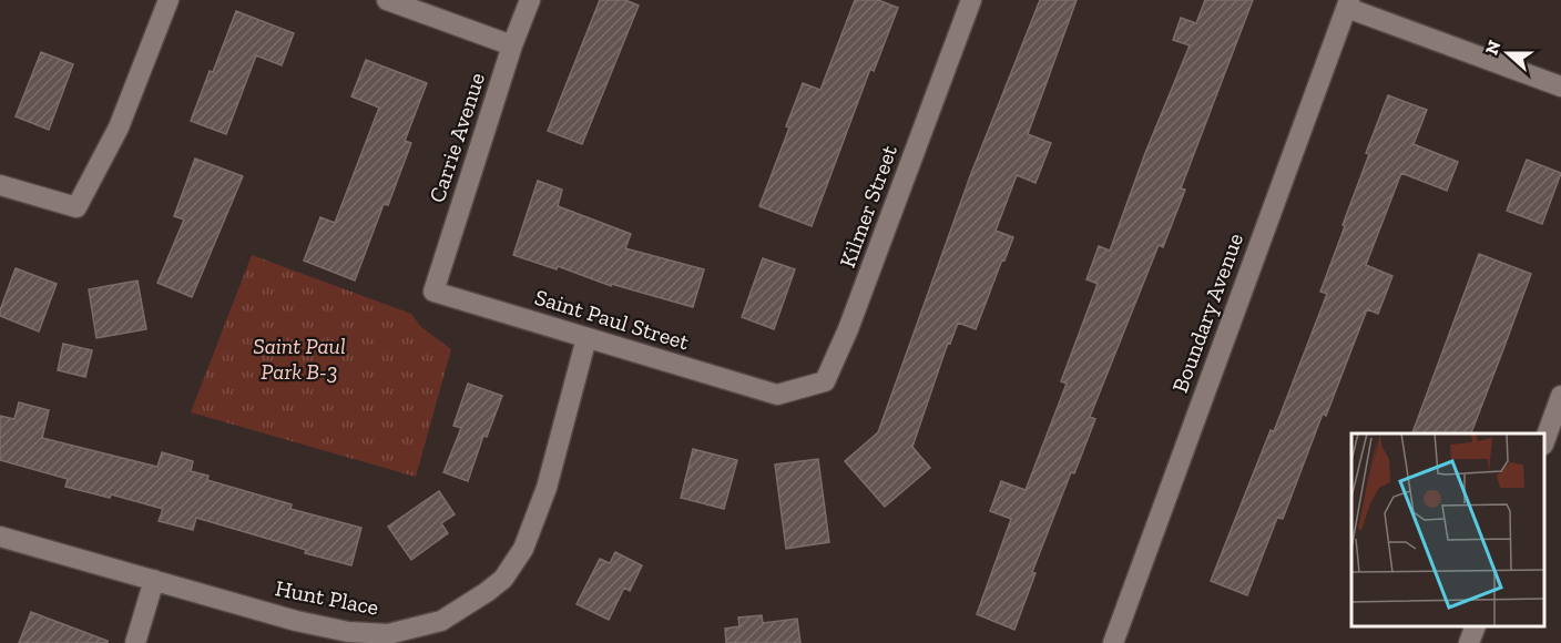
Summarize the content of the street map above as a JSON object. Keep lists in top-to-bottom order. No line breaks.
{"streets":{"street":["Carrie Avenue","Kilmer Street","Boundary Avenue","Saint Paul Street","Hunt Place"]},"crossings":[["Carrie Avenue","Saint Paul Street"],["Kilmer Street","Saint Paul Street"],["Saint Paul Street","Hunt Place"]],"parks":["Saint Paul Park B-3"],"north":"left"}
